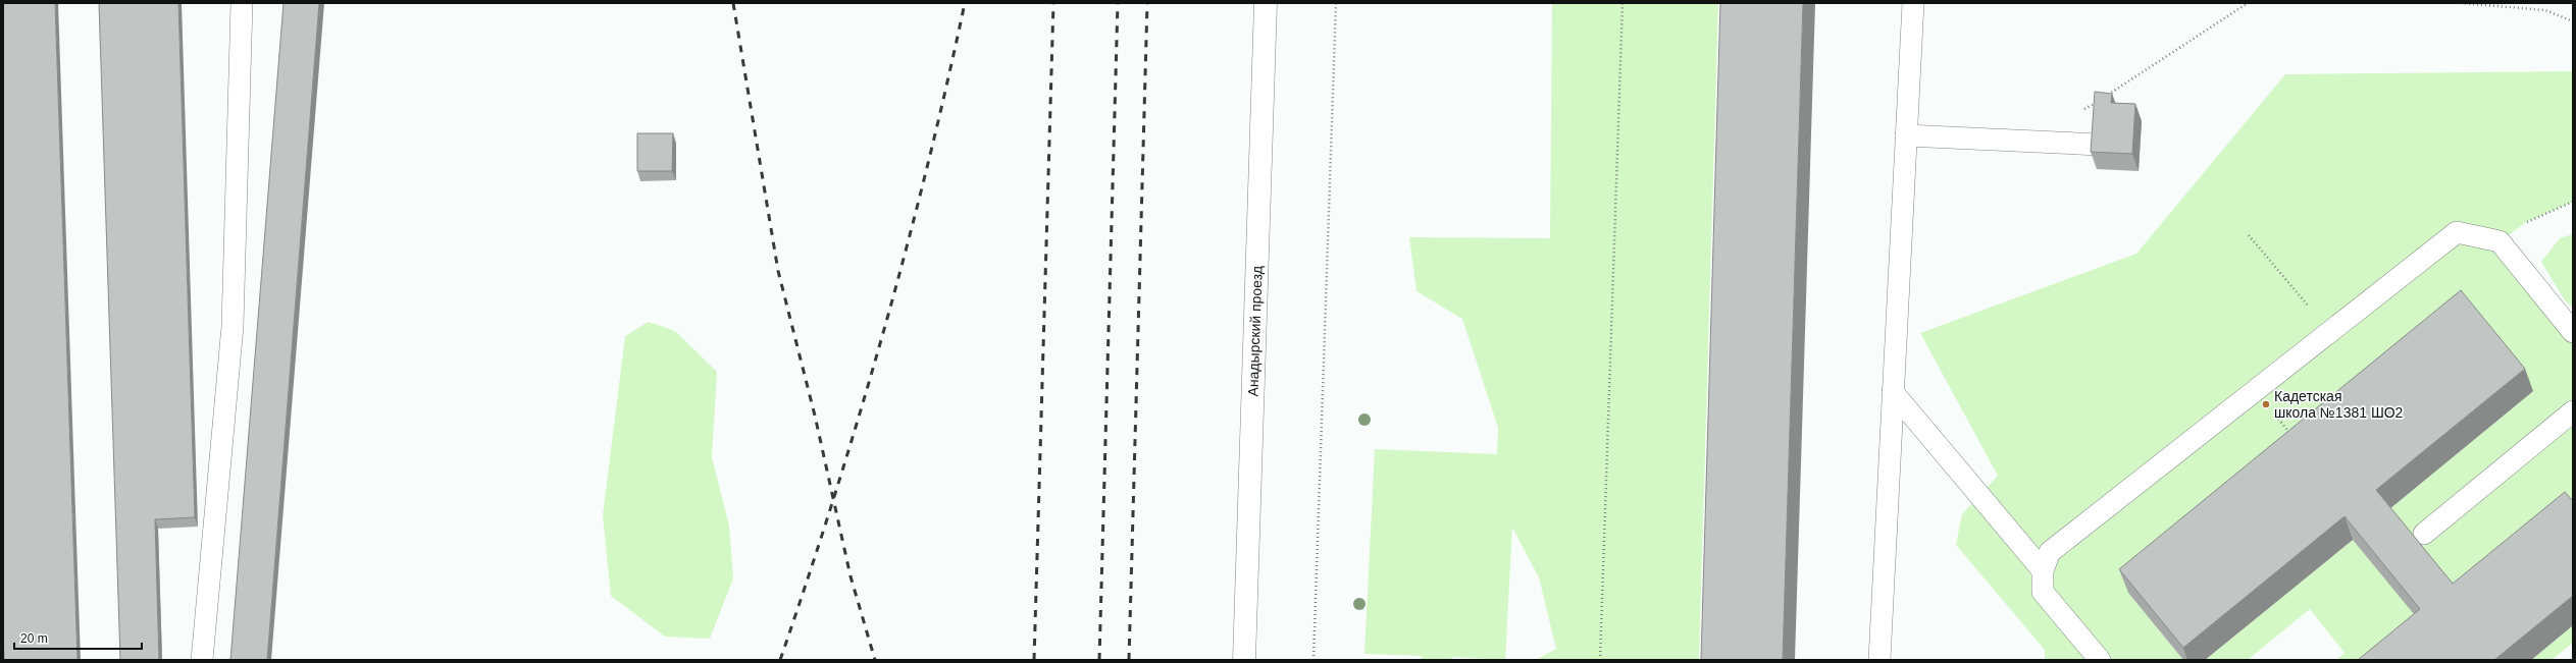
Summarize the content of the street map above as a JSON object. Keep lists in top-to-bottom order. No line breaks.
{"streets":{"street":["Анадырский проезд"]},"places":["Кадетская школа №1381 ШО2"],"scale_bar":"20 m"}
